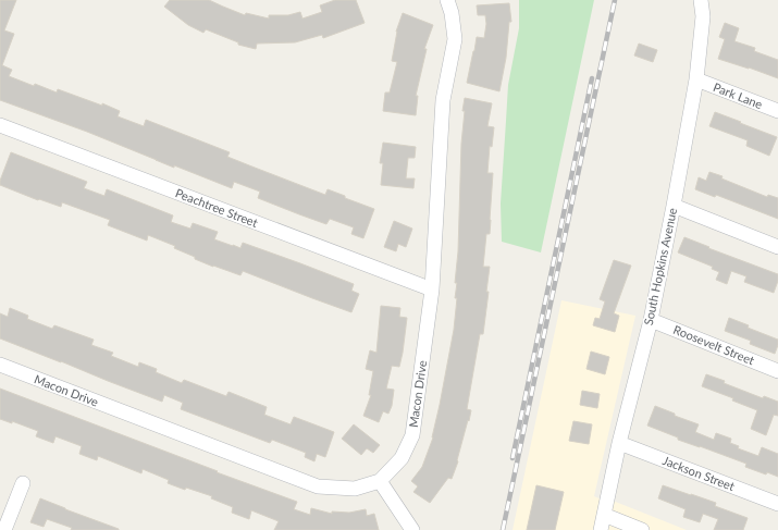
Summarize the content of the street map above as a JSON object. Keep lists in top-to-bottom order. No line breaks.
{"streets":{"street":["Park Lane","Peachtree Street","South Hopkins Avenue","Roosevelt Street","Macon Drive","Jackson Street"]},"crossings":[["Park Lane","South Hopkins Avenue"],["Peachtree Street","Macon Drive"],["South Hopkins Avenue","Roosevelt Street"],["South Hopkins Avenue","Jackson Street"]]}
